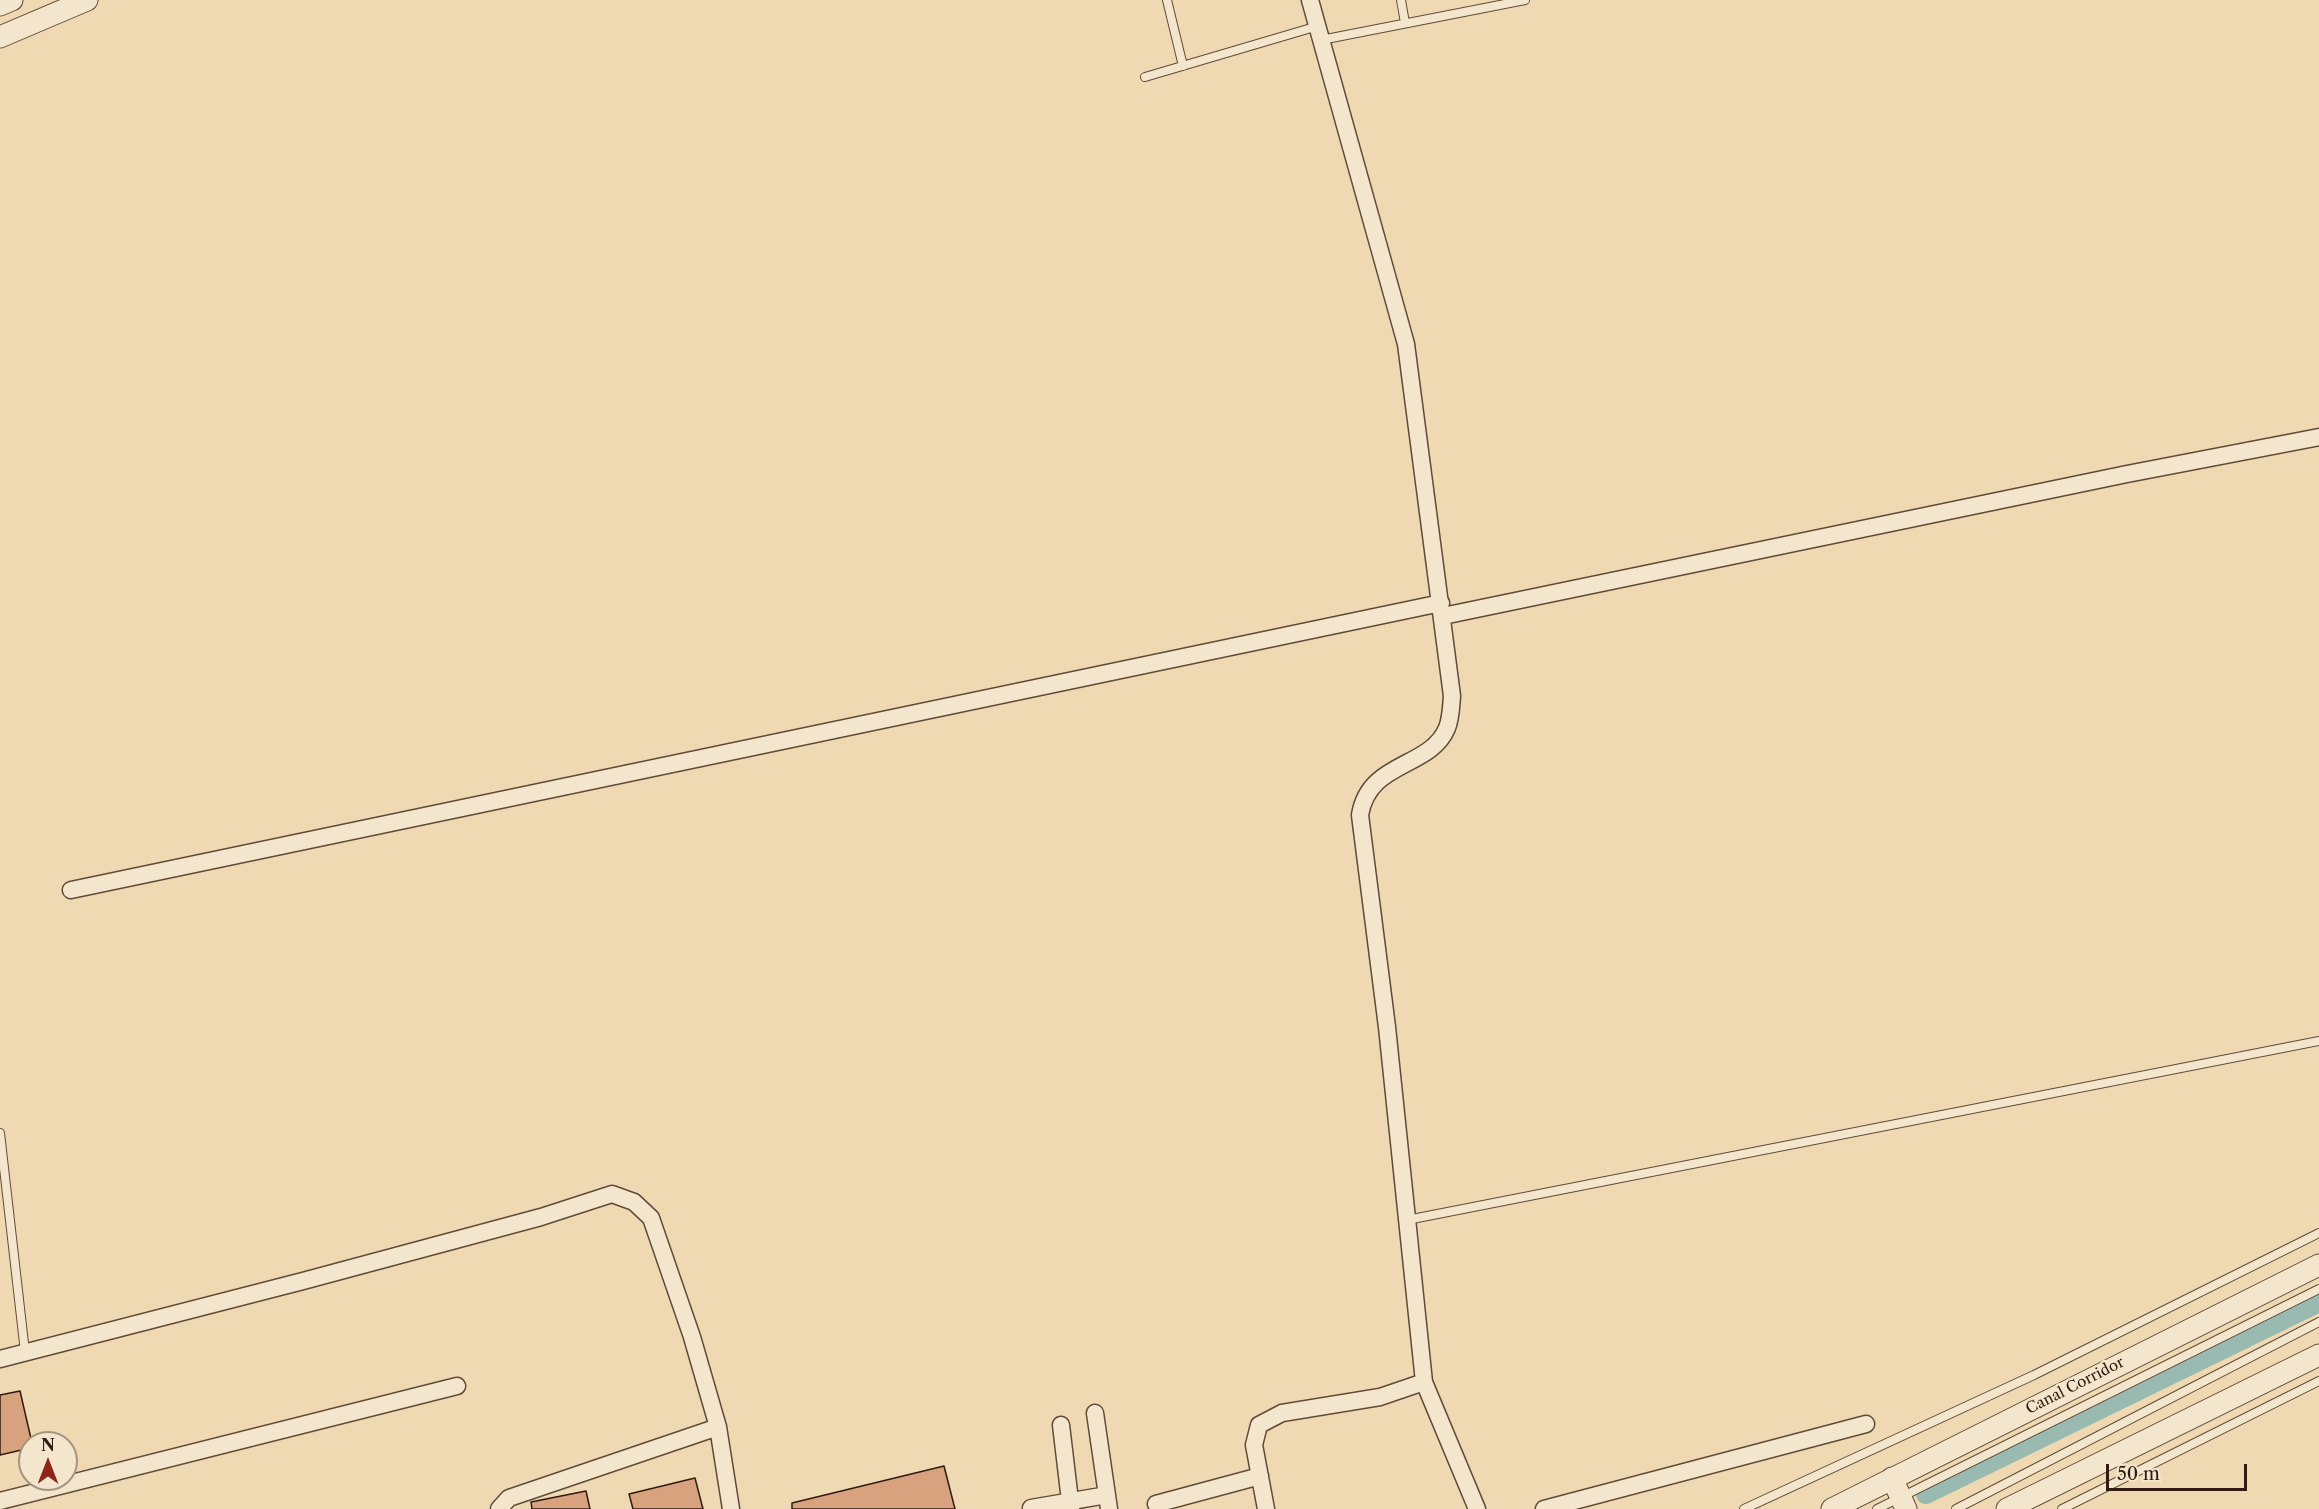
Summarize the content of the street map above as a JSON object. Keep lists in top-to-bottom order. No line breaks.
{"streets":{"street":["Canal Corridor"]},"scale_bar":"50 m","north":"top"}
